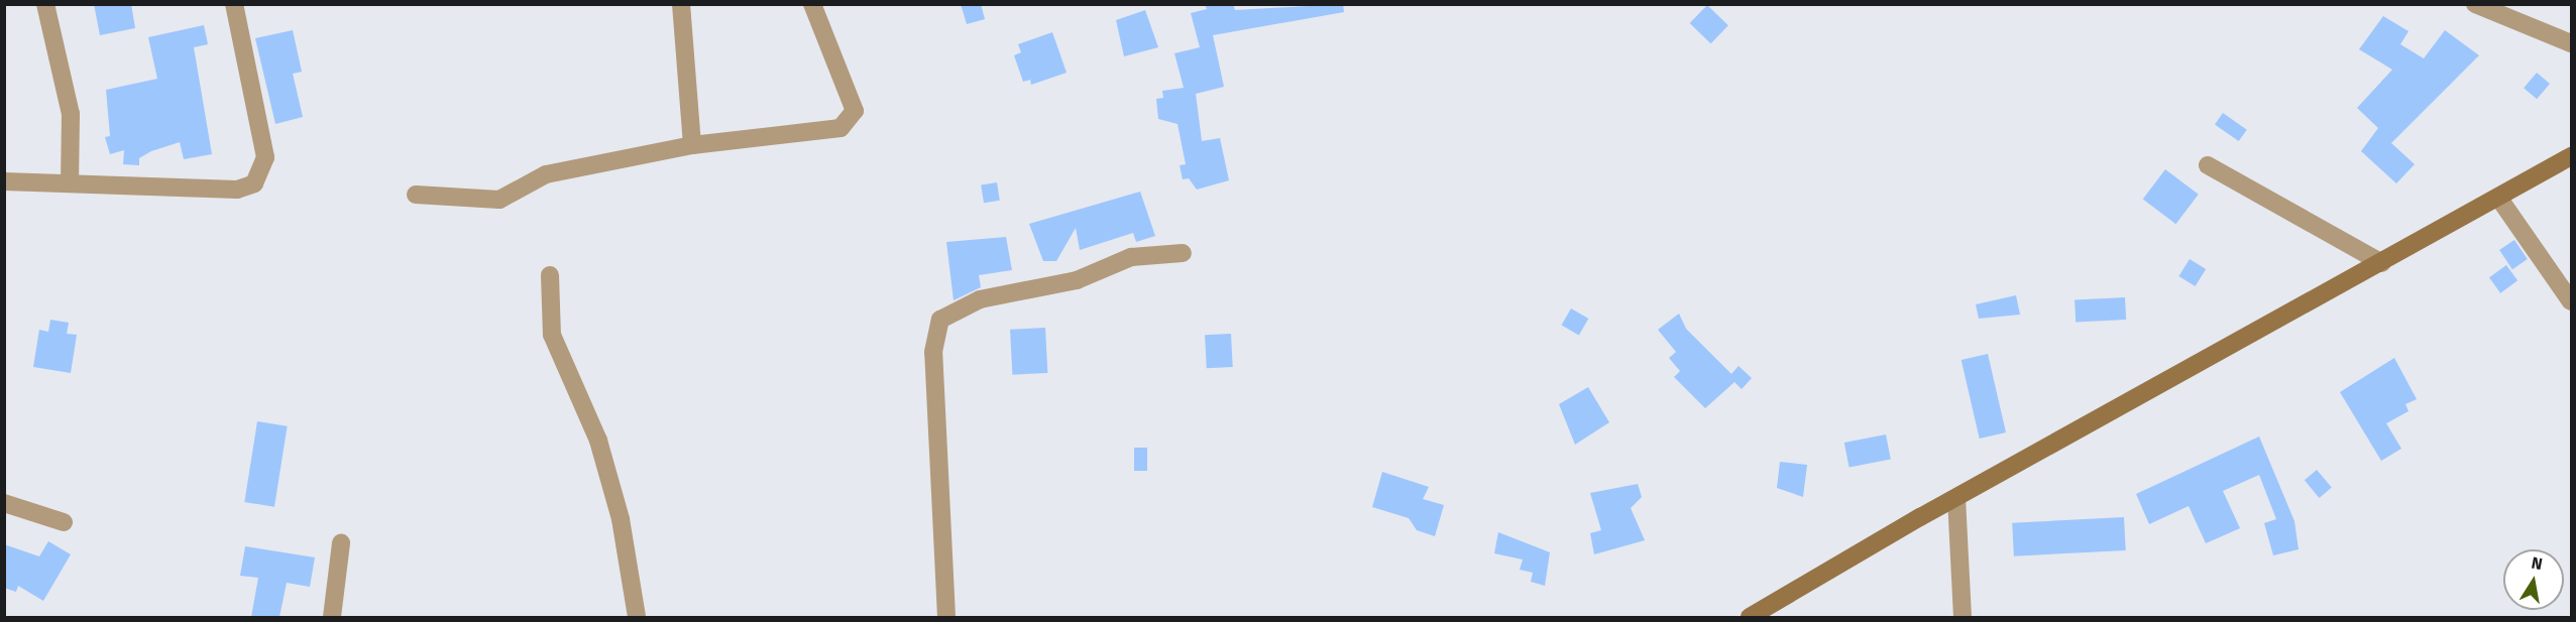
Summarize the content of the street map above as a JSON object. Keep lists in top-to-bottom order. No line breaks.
{"north":"top"}
